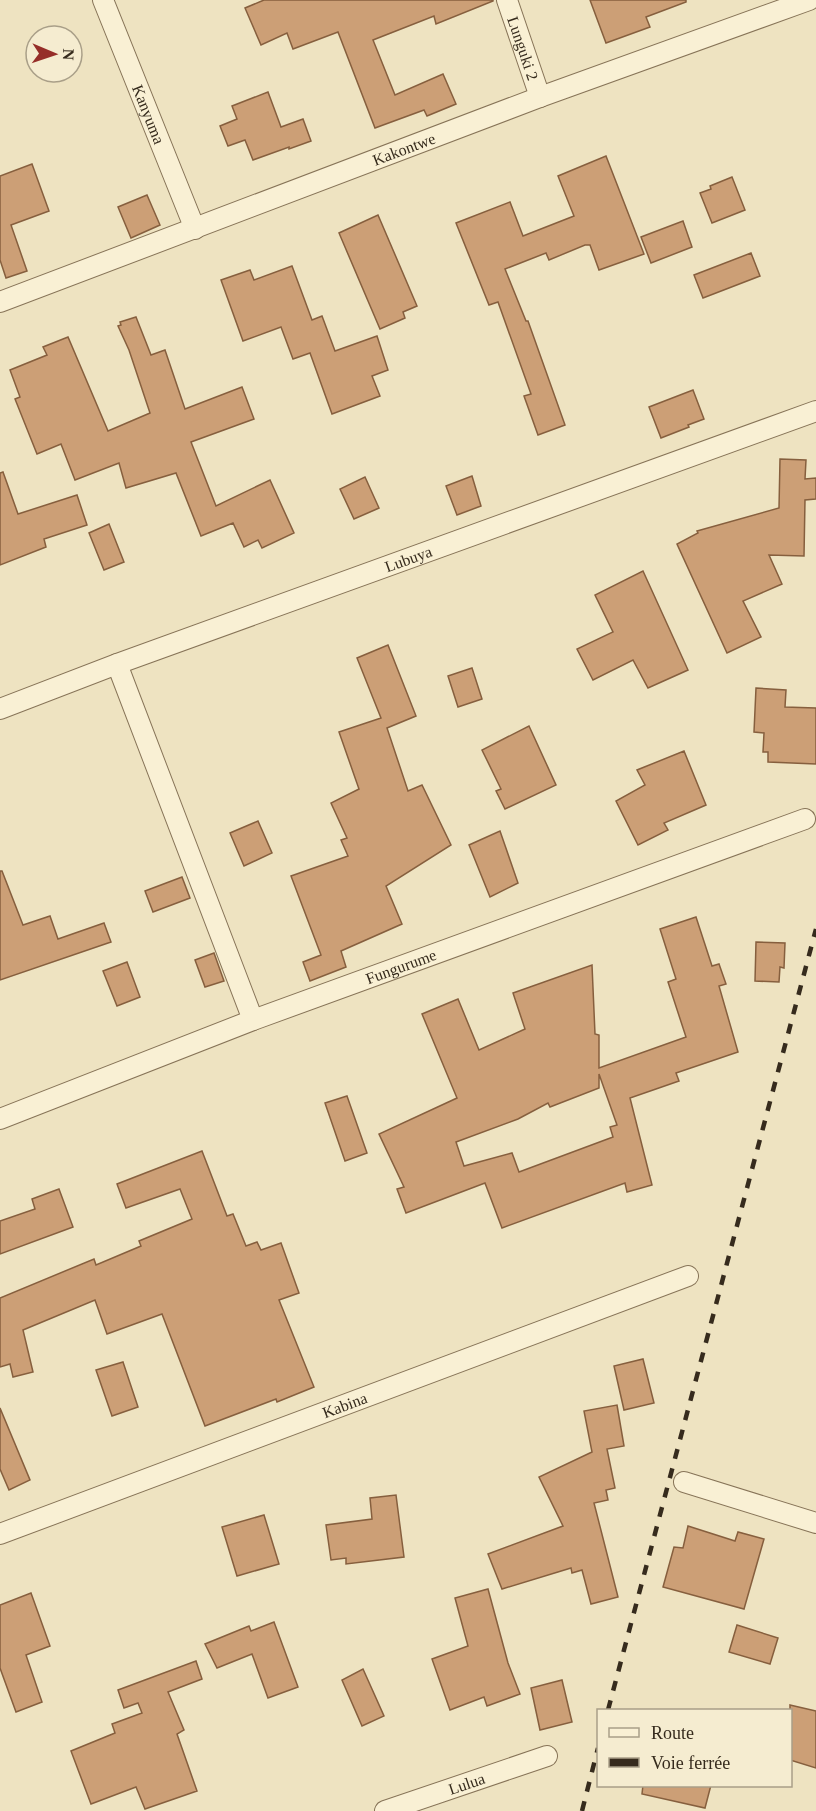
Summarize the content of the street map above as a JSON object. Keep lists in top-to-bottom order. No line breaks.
{"streets":{"street":["Lunguki 2","Kanyuma","Kakontwe","Lubuya","Fungurume","Kabina","Lulua"]},"crossings":[["Lunguki 2","Kakontwe"],["Kanyuma","Kakontwe"]],"legend":["Route","Voie ferrée"],"north":"right"}
